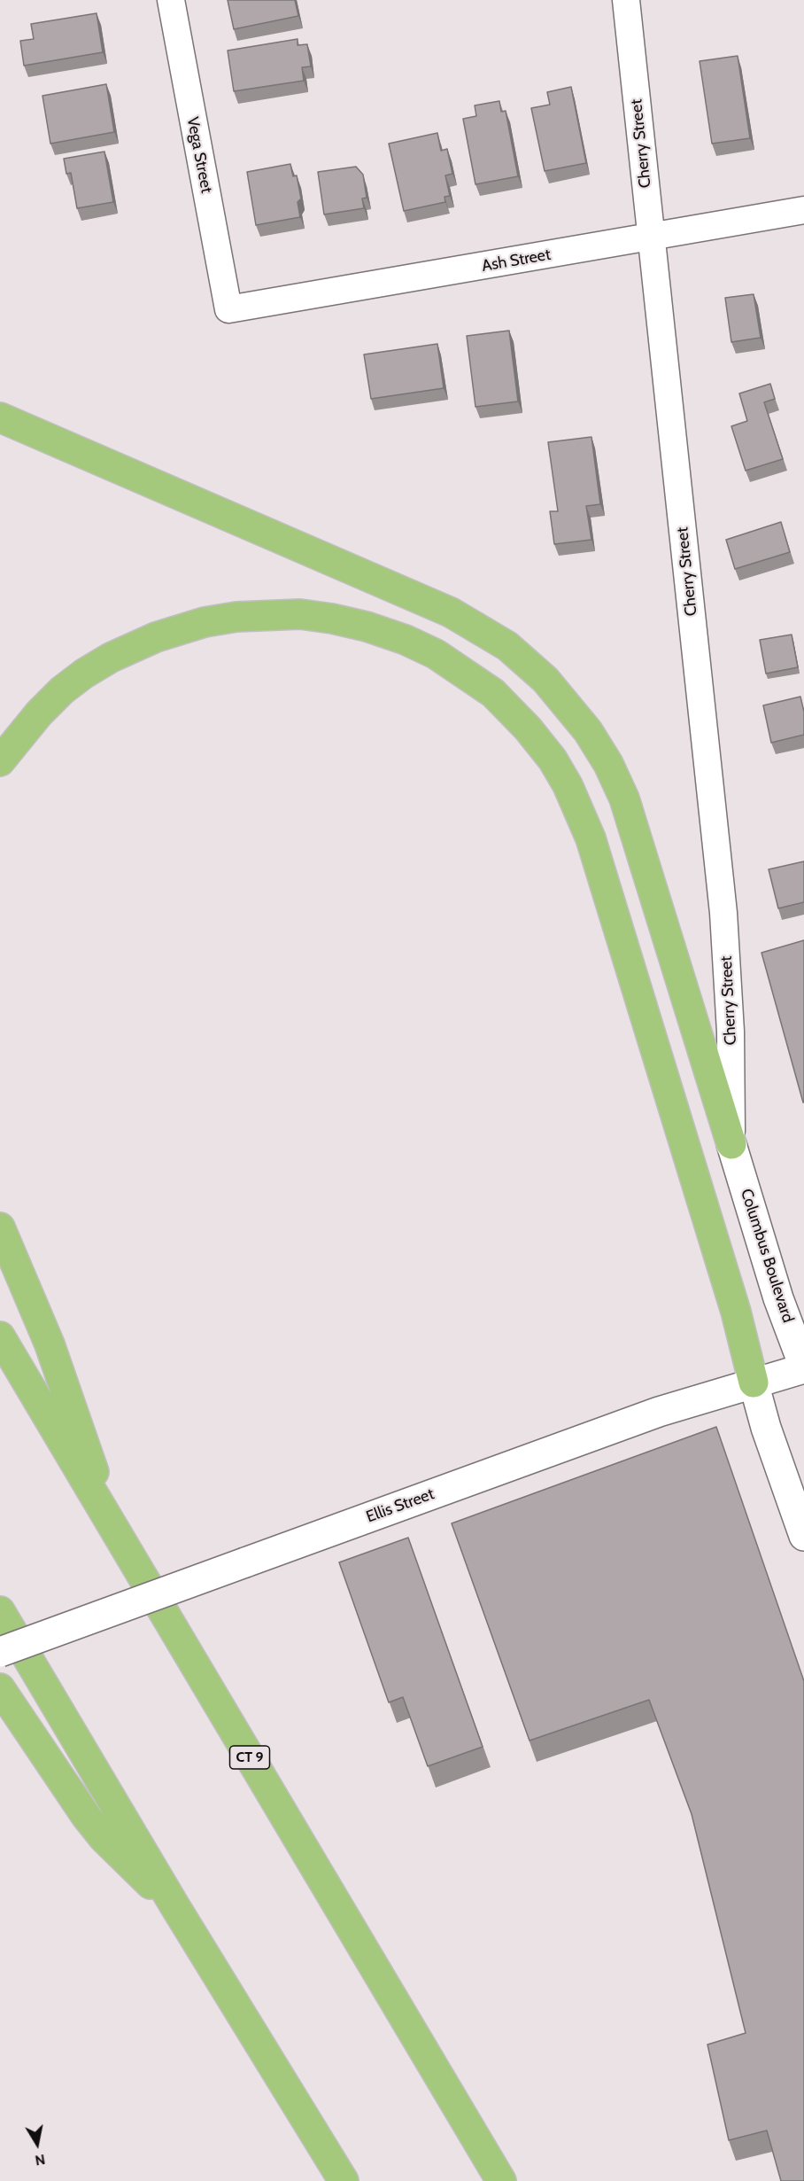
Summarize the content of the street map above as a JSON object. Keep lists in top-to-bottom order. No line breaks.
{"streets":{"highway":["CT 9"],"street":["Cherry Street","Vega Street","Ash Street","Columbus Boulevard","Ellis Street"]},"crossings":[["Cherry Street","Ash Street"],["Cherry Street","Columbus Boulevard"],["Vega Street","Ash Street"],["Columbus Boulevard","Ellis Street"]],"north":"bottom"}
